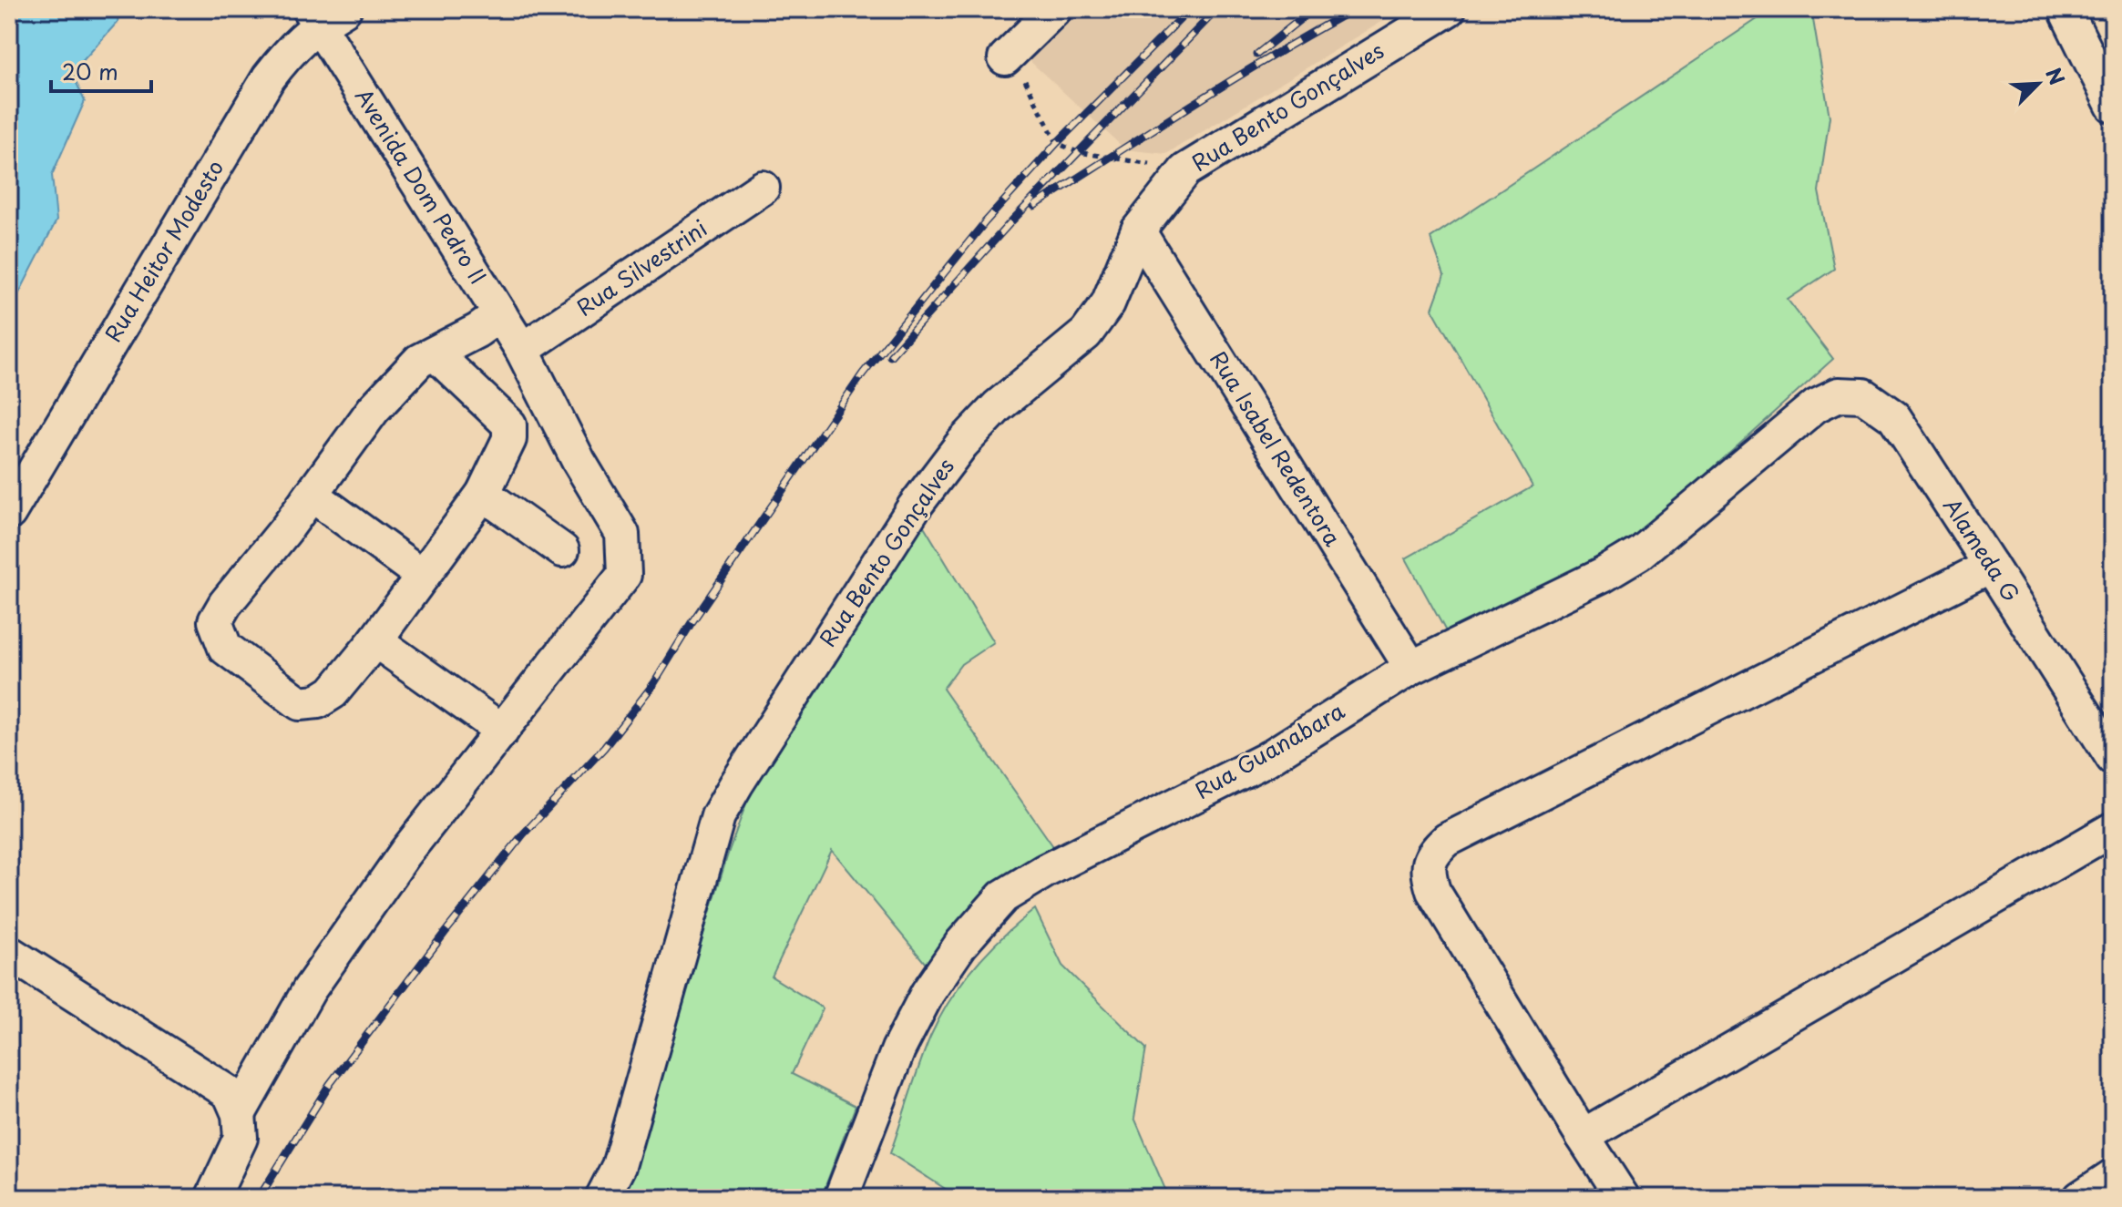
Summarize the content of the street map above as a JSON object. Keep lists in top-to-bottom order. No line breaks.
{"streets":{"street":["Rua Bento Gonçalves","Avenida Dom Pedro II","Rua Heitor Modesto","Rua Silvestrini","Rua Isabel Redentora","Alameda G","Rua Guanabara"]},"crossings":[["Rua Bento Gonçalves","Rua Isabel Redentora"],["Avenida Dom Pedro II","Rua Heitor Modesto"],["Avenida Dom Pedro II","Rua Silvestrini"],["Rua Isabel Redentora","Rua Guanabara"],["Alameda G","Rua Guanabara"]],"scale_bar":"20 m","north":"top right"}
